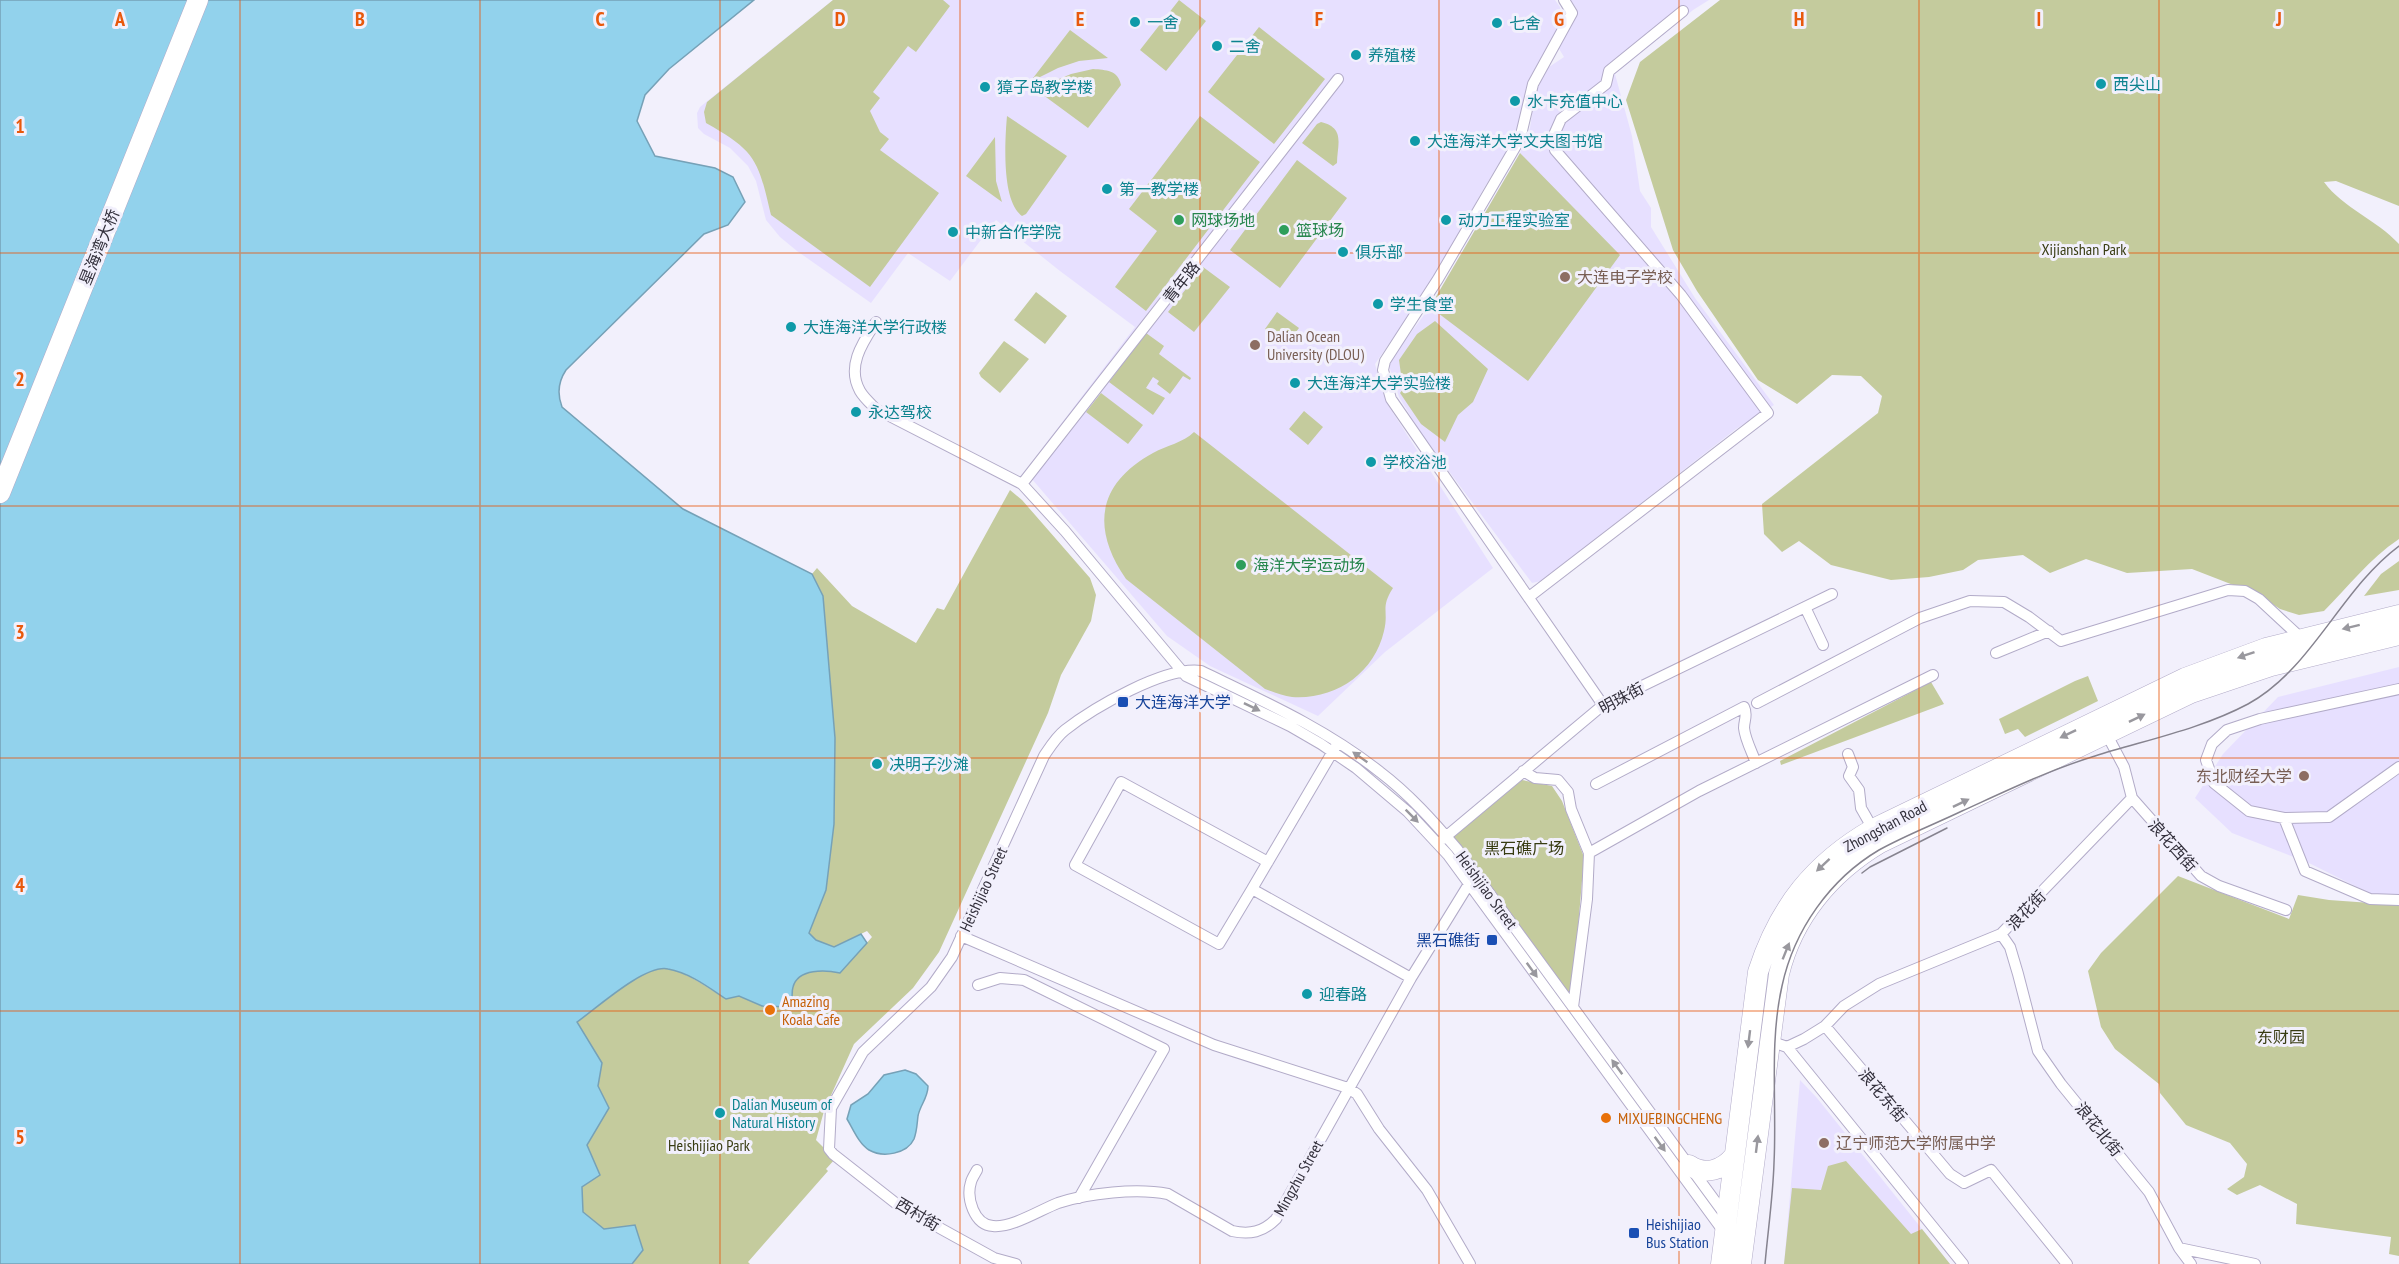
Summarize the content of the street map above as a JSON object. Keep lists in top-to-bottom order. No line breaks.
{"streets":{"highway":["星海湾大桥","Zhongshan Road"],"street":["青年路","明珠街","浪花西街","Heishijiao Street","浪花街","浪花东街","浪花北街","Mingzhu Street","西村街"]},"crossings":[["明珠街","Heishijiao Street"],["Zhongshan Road","Heishijiao Street"],["Zhongshan Road","浪花街"],["浪花西街","浪花街"],["Heishijiao Street","Mingzhu Street"],["Heishijiao Street","西村街"],["浪花街","浪花东街"],["浪花街","浪花北街"]],"parks":["Xijianshan Park","黑石礁广场","东财园","Heishijiao Park"],"places":{"other":["一舍","七舍","二舍","养殖楼","西尖山","獐子岛教学楼","水卡充值中心","大连海洋大学文夫图书馆","第一教学楼","网球场地","动力工程实验室","篮球场","中新合作学院","俱乐部","大连电子学校","学生食堂","大连海洋大学行政楼","Dalian Ocean University (DLOU)","大连海洋大学实验楼","永达驾校","学校浴池","海洋大学运动场","决明子沙滩","东北财经大学","迎春路","Amazing Koala Cafe","Dalian Museum of Natural History","MIXUEBINGCHENG","辽宁师范大学附属中学"],"transit":["大连海洋大学","黑石礁街","Heishijiao Bus Station"]},"grid":{"columns":["A","B","C","D","E","F","G","H","I","J"],"rows":["1","2","3","4","5"]}}
